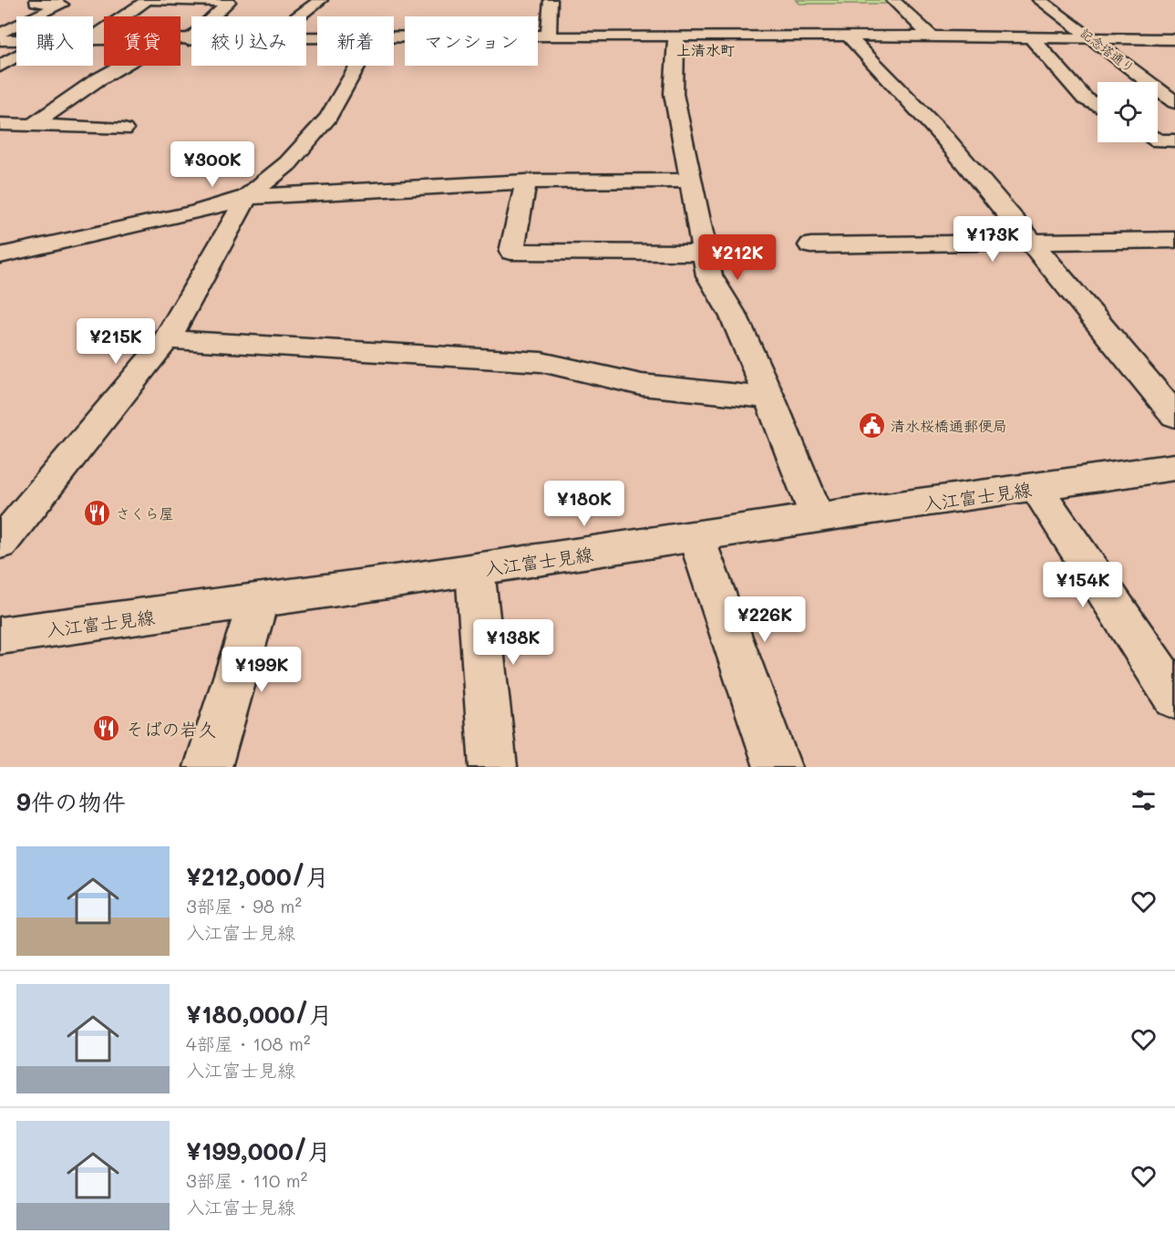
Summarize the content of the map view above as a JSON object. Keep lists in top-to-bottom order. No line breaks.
{"streets":{"street":["記念塔通り","入江富士見線"]},"districts":["上清水町"],"places":{"public building":["清水桜橋通郵便局"],"restaurant":["さくら屋","そばの岩久"]},"page":{"chip":["購入","賃貸","絞り込み","新着","マンション"],"price":["¥300K","¥173K","¥212K","¥215K","¥180K","¥154K","¥226K","¥138K","¥199K"],"heading":"9件の物件","list":[{"name":"¥212,000/月","note":"3部屋 · 98 m² · 入江富士見線"},{"name":"¥180,000/月","note":"4部屋 · 108 m² · 入江富士見線"},{"name":"¥199,000/月","note":"3部屋 · 110 m² · 入江富士見線"}]}}
